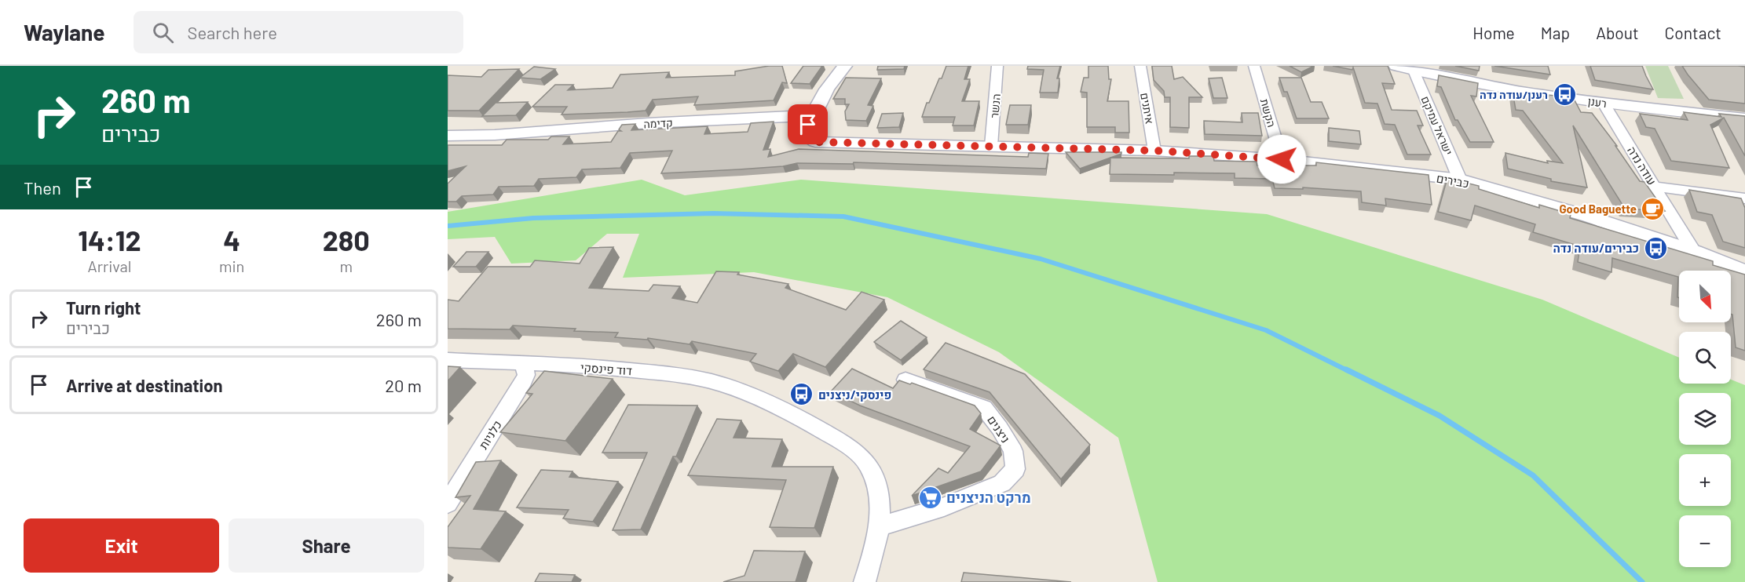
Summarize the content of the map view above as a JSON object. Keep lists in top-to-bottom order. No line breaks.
{"streets":{"street":["רענן","הנשר","איתנים","הקשת","קדימה","ישראל עמיקם","עודה נדה","כבירים","דוד פינסקי","ניצנים","כלניות"]},"crossings":[["רענן","ישראל עמיקם"],["רענן","עודה נדה"],["הנשר","כבירים"],["איתנים","כבירים"],["הקשת","כבירים"],["קדימה","כבירים"],["ישראל עמיקם","כבירים"],["עודה נדה","כבירים"],["דוד פינסקי","ניצנים"],["דוד פינסקי","כלניות"]],"places":{"bus stop":["רענן/עודה נדה","כבירים/עודה נדה","פינסקי/ניצנים"],"cafe":["Good Baguette"],"supermarket":["מרקט הניצנים"]},"north":"bottom right","page":{"header":"Waylane","search":"Search here","nav":["Home","Map","About","Contact"],"turn":["260 m","כבירים"],"then":"Then","eta":["14:12","Arrival","4","min","280","m"],"map_buttons":["+","−"],"list":[{"name":"Turn right","note":"כבירים","value":"260 m"},{"name":"Arrive at destination","value":"20 m"}],"buttons":["Exit","Share"]}}
